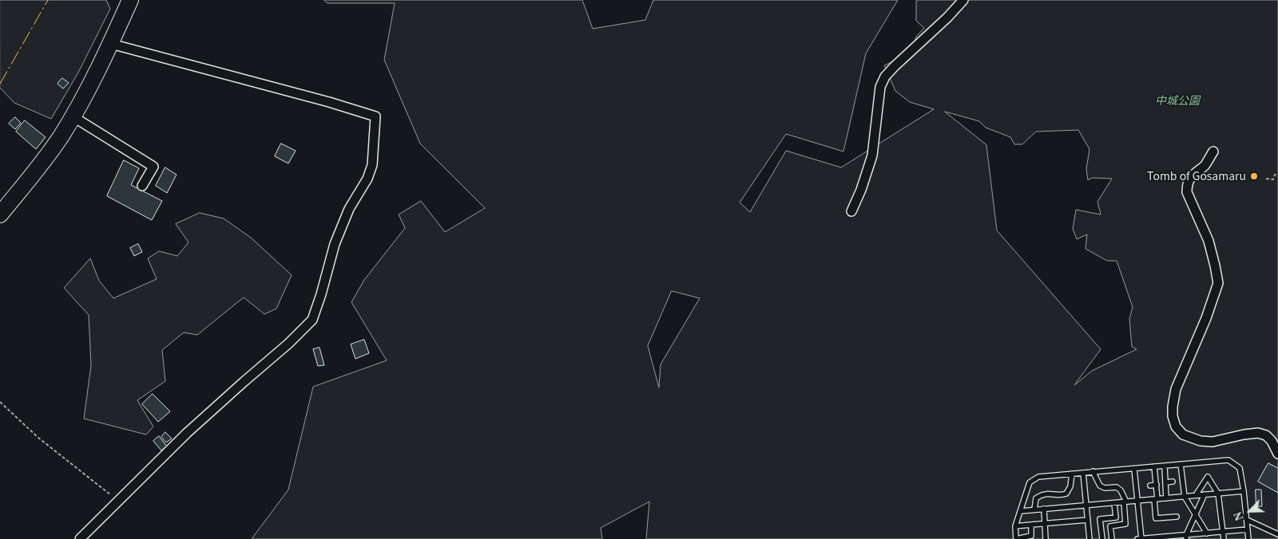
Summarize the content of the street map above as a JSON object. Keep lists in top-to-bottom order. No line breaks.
{"parks":["中城公園"],"places":["Tomb of Gosamaru"],"north":"bottom left"}
